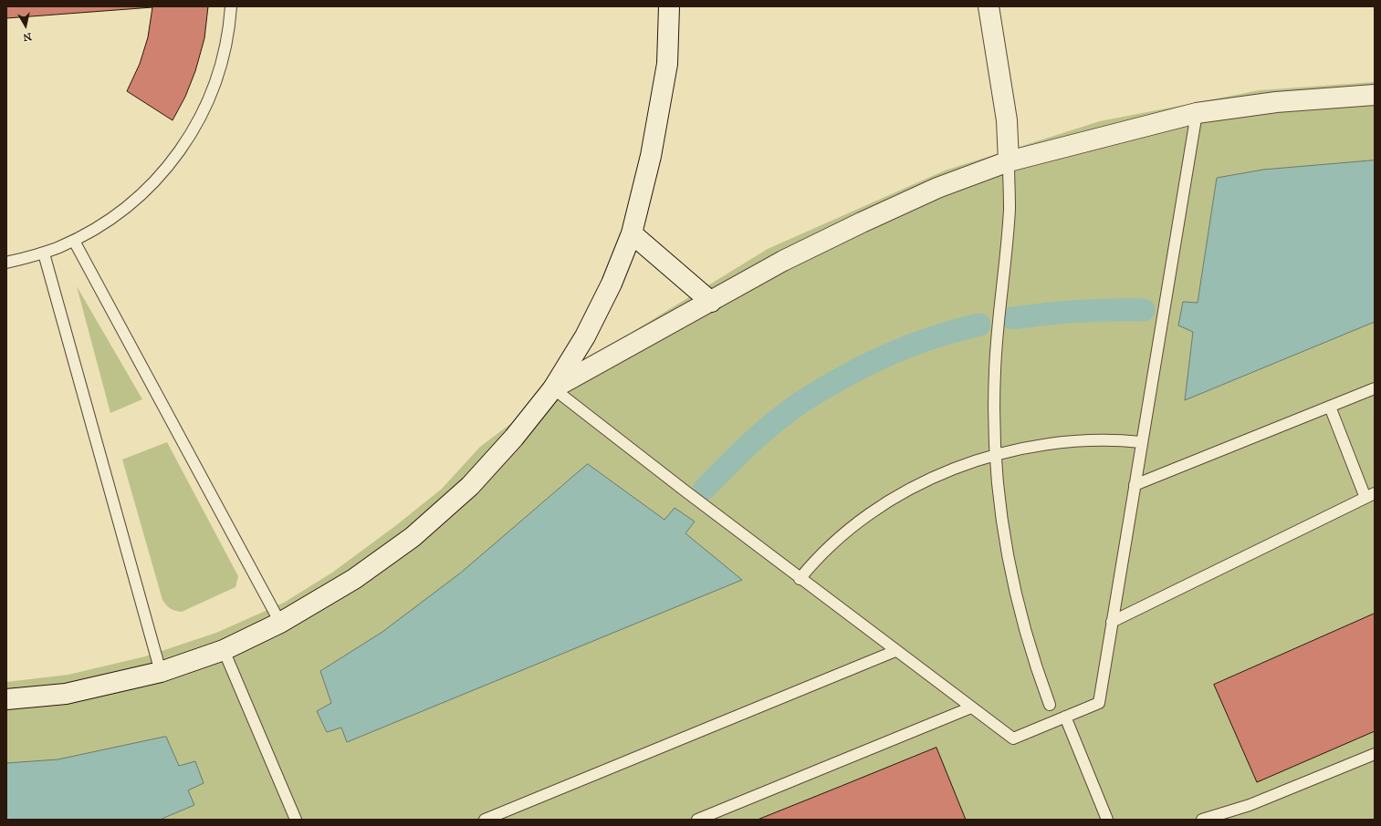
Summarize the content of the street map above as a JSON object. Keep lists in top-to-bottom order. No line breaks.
{"north":"bottom"}
